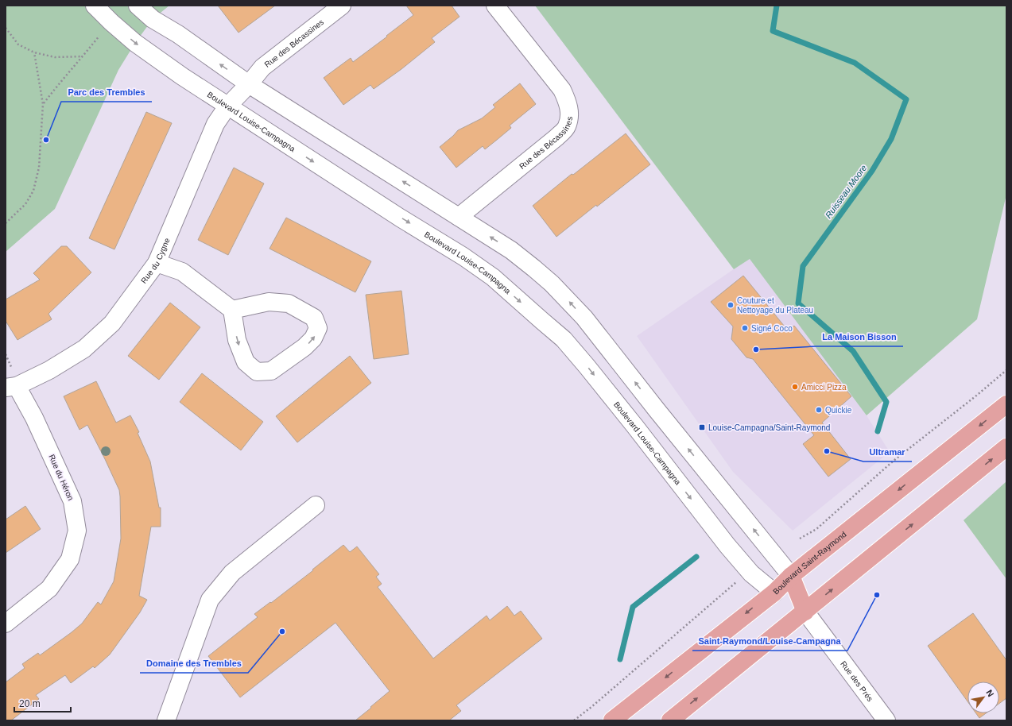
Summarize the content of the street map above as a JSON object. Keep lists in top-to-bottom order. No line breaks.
{"streets":{"main road":["Boulevard Saint-Raymond"],"street":["Rue des Bécassines","Boulevard Louise-Campagna","Rue du Cygne","Rue du Héron","Rue des Prés"]},"crossings":[["Rue des Bécassines","Rue du Cygne"],["Boulevard Louise-Campagna","Rue du Cygne"],["Boulevard Louise-Campagna","Boulevard Saint-Raymond"],["Rue du Cygne","Rue du Héron"]],"water":["Ruisseau Moore"],"places":{"other":["Parc des Trembles","Couture et Nettoyage du Plateau","Signé Coco","La Maison Bisson","Amicci Pizza","Quickie","Ultramar","Saint-Raymond/Louise-Campagna","Domaine des Trembles"],"transit":["Louise-Campagna/Saint-Raymond"]},"scale_bar":"20 m","north":"top right"}
